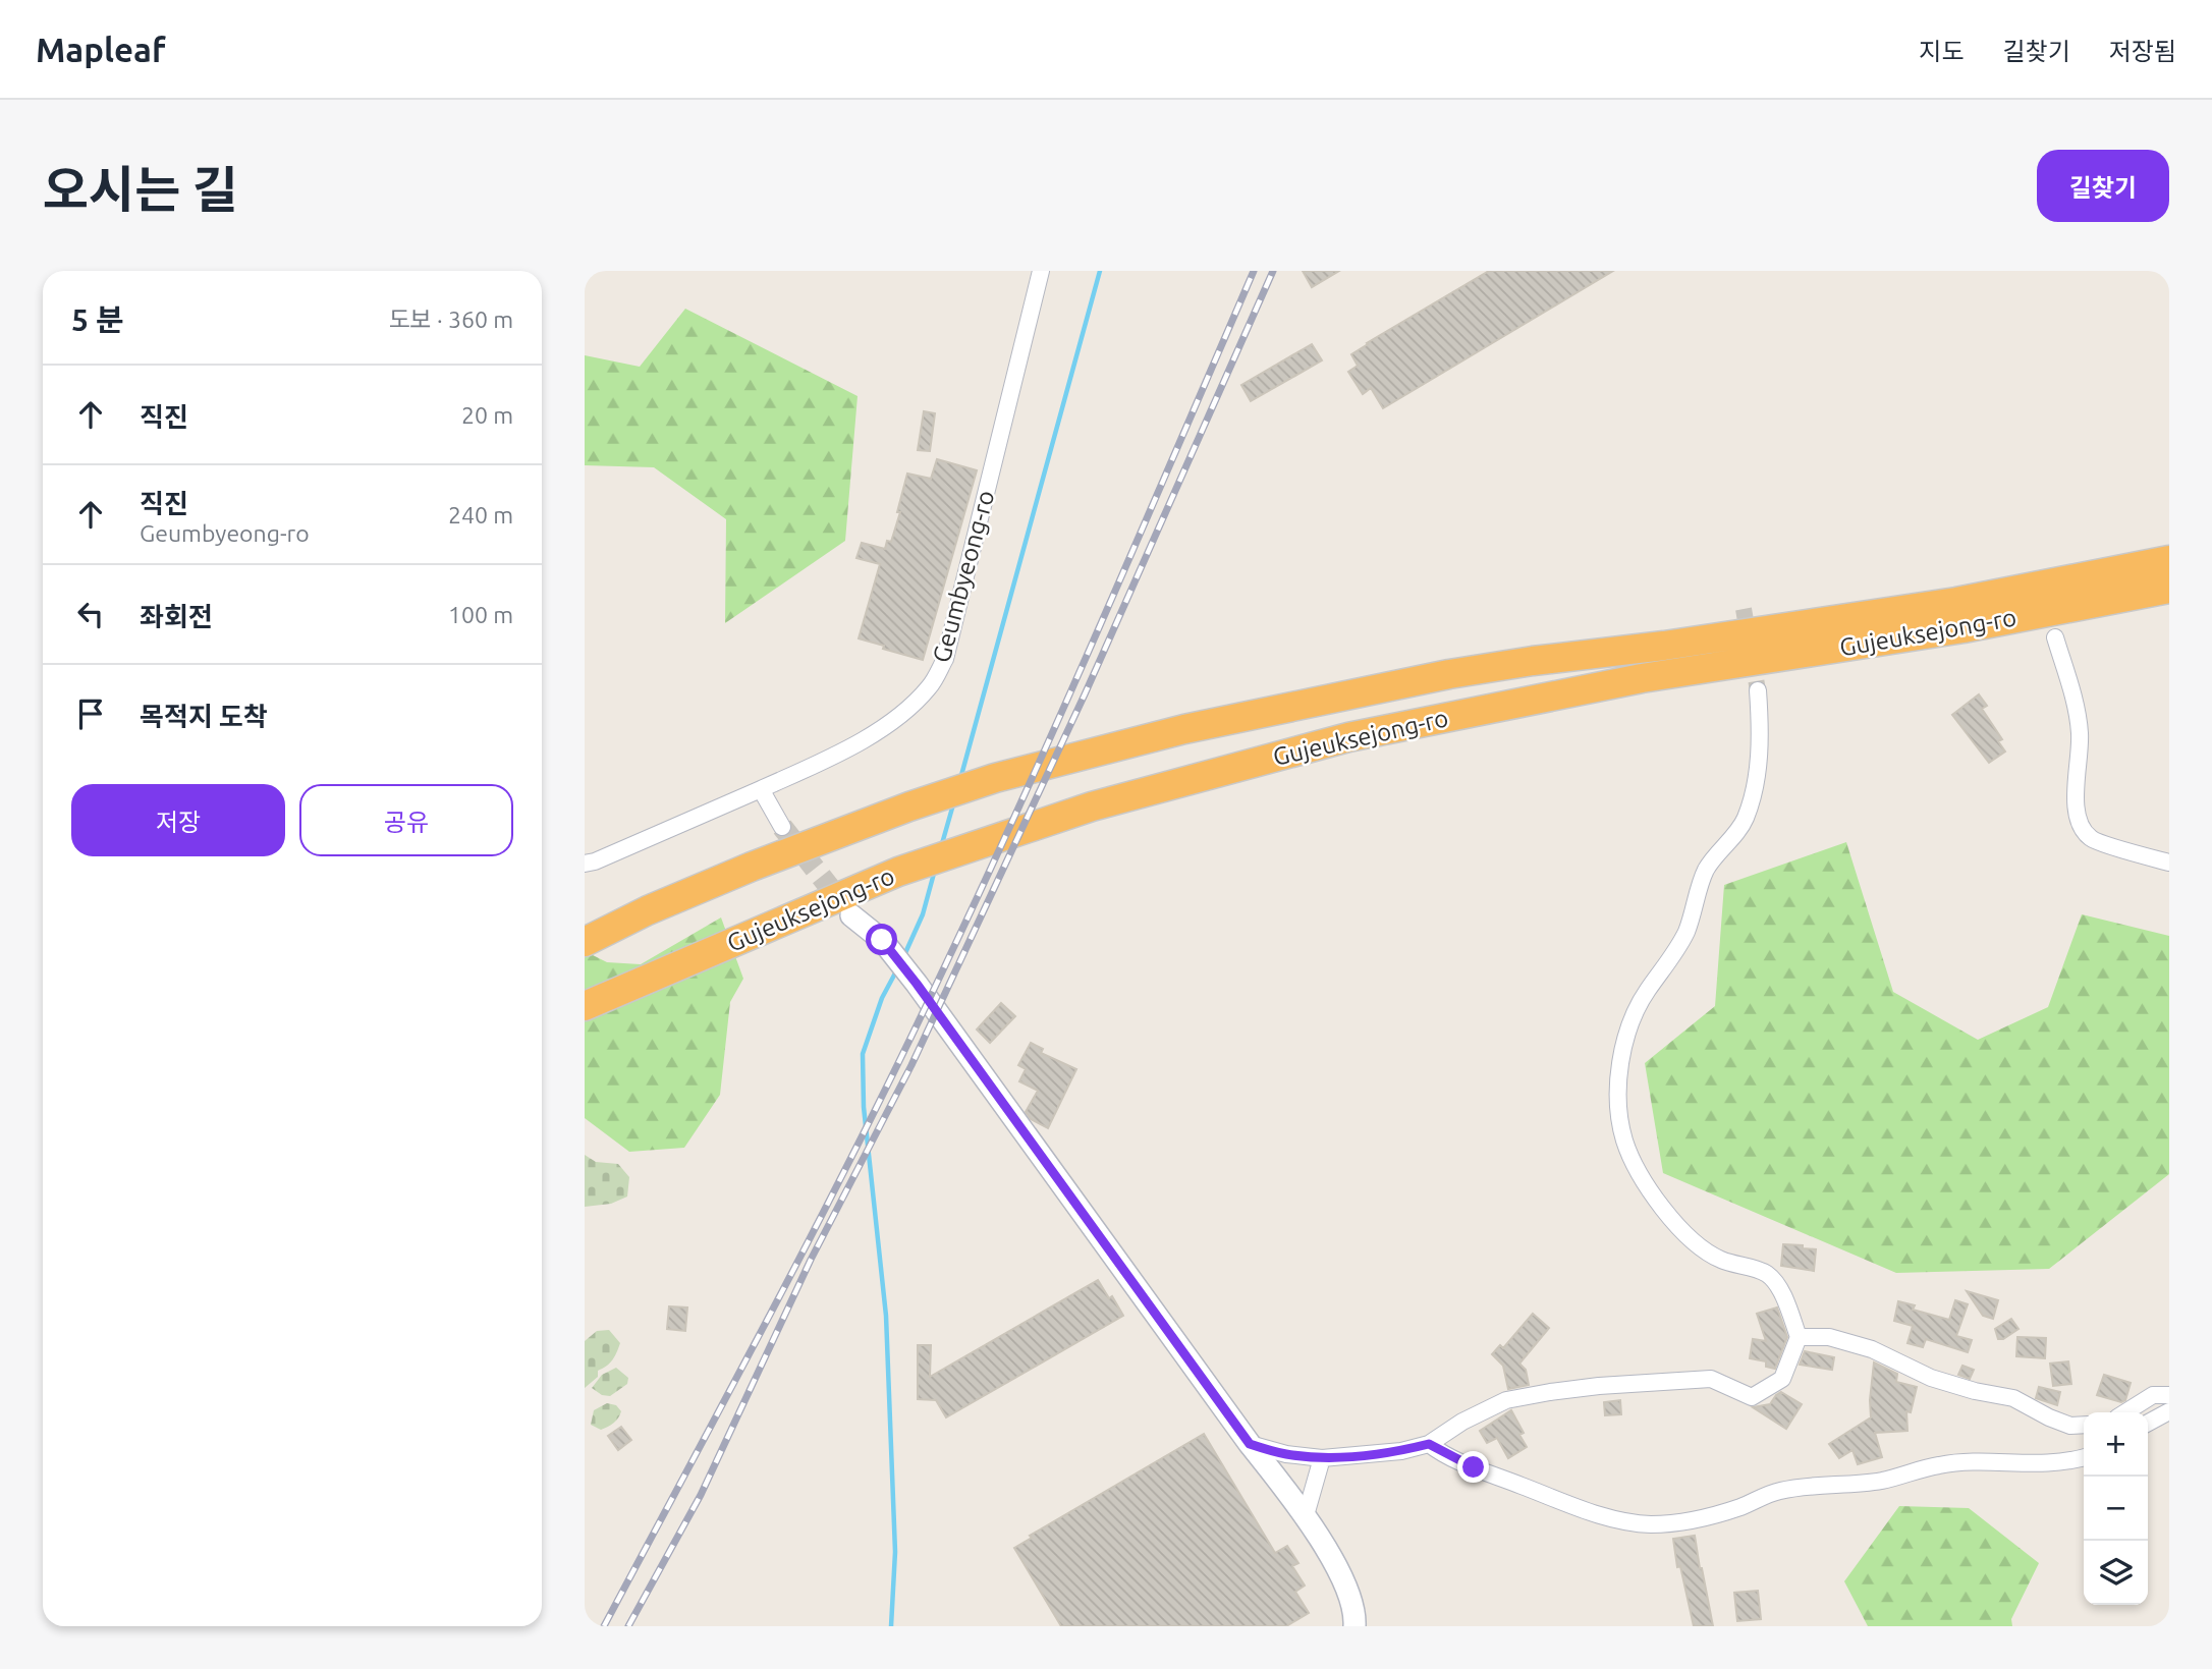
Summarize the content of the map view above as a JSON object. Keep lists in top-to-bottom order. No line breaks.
{"streets":{"highway":["Gujeuksejong-ro"],"street":["Geumbyeong-ro"]},"page":{"header":"Mapleaf","nav":["지도","길찾기","저장됨"],"title":"오시는 길","buttons":["길찾기",["저장","공유"]],"heading":["5 분","도보 · 360 m"],"list":[["직진","20 m"],["직진","Geumbyeong-ro","240 m"],["좌회전","100 m"],"목적지 도착"],"map_buttons":["+","−"]}}
